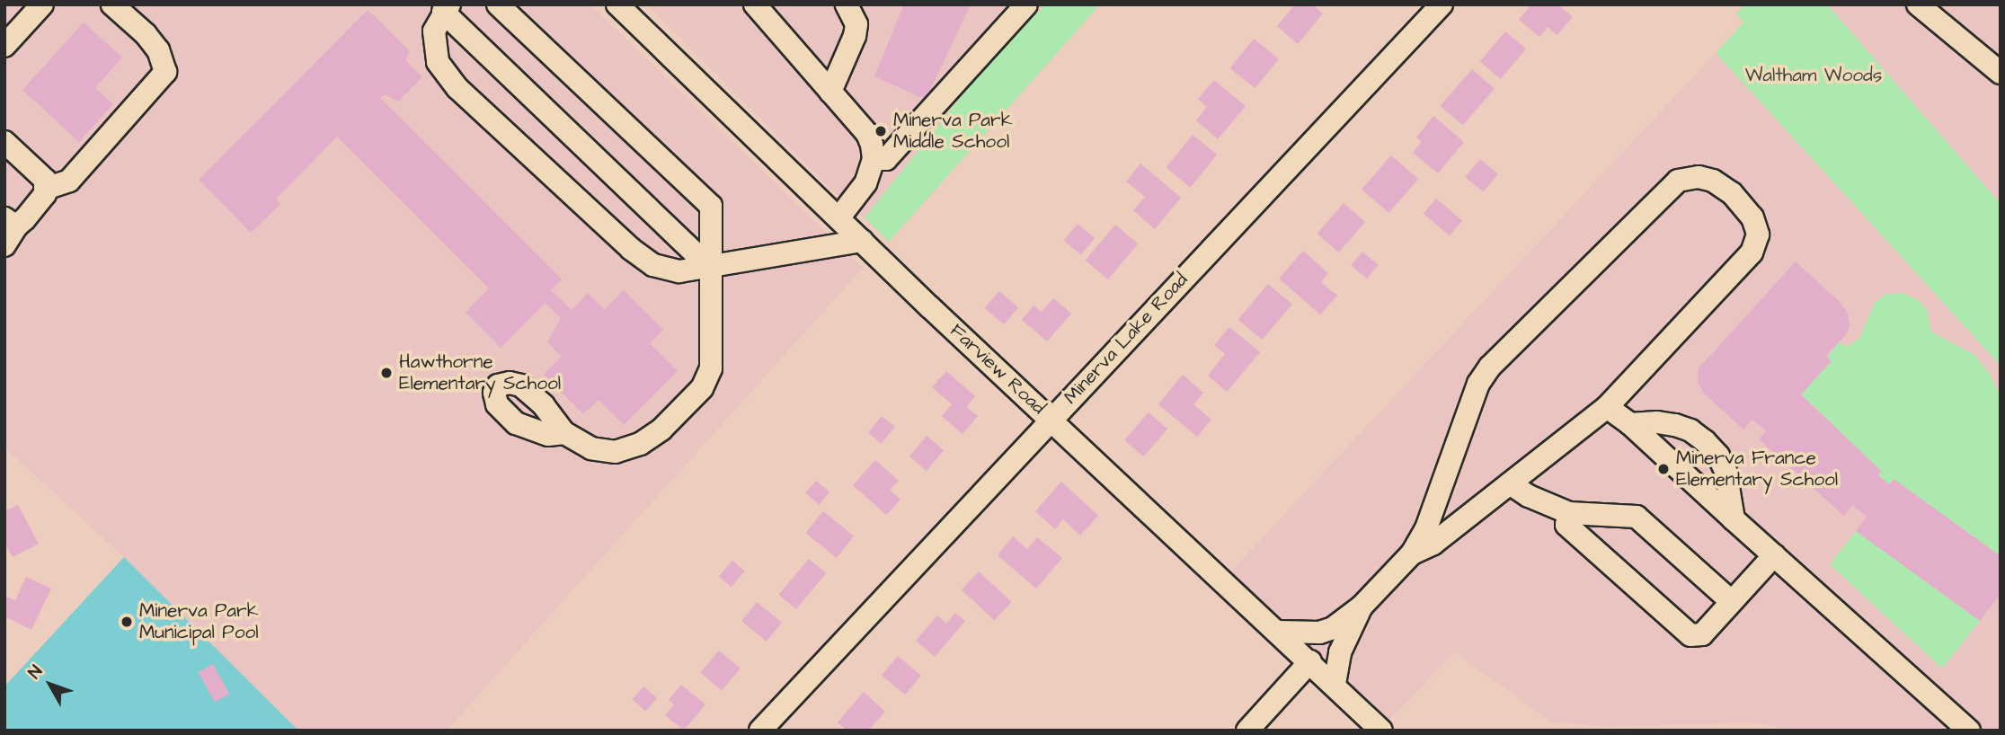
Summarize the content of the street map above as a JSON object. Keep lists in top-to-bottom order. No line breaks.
{"streets":{"street":["Minerva Lake Road","Farview Road"]},"crossings":[["Minerva Lake Road","Farview Road"]],"parks":["Waltham Woods"],"places":["Minerva Park Middle School","Hawthorne Elementary School","Minerva France Elementary School","Minerva Park Municipal Pool"],"north":"top left"}
